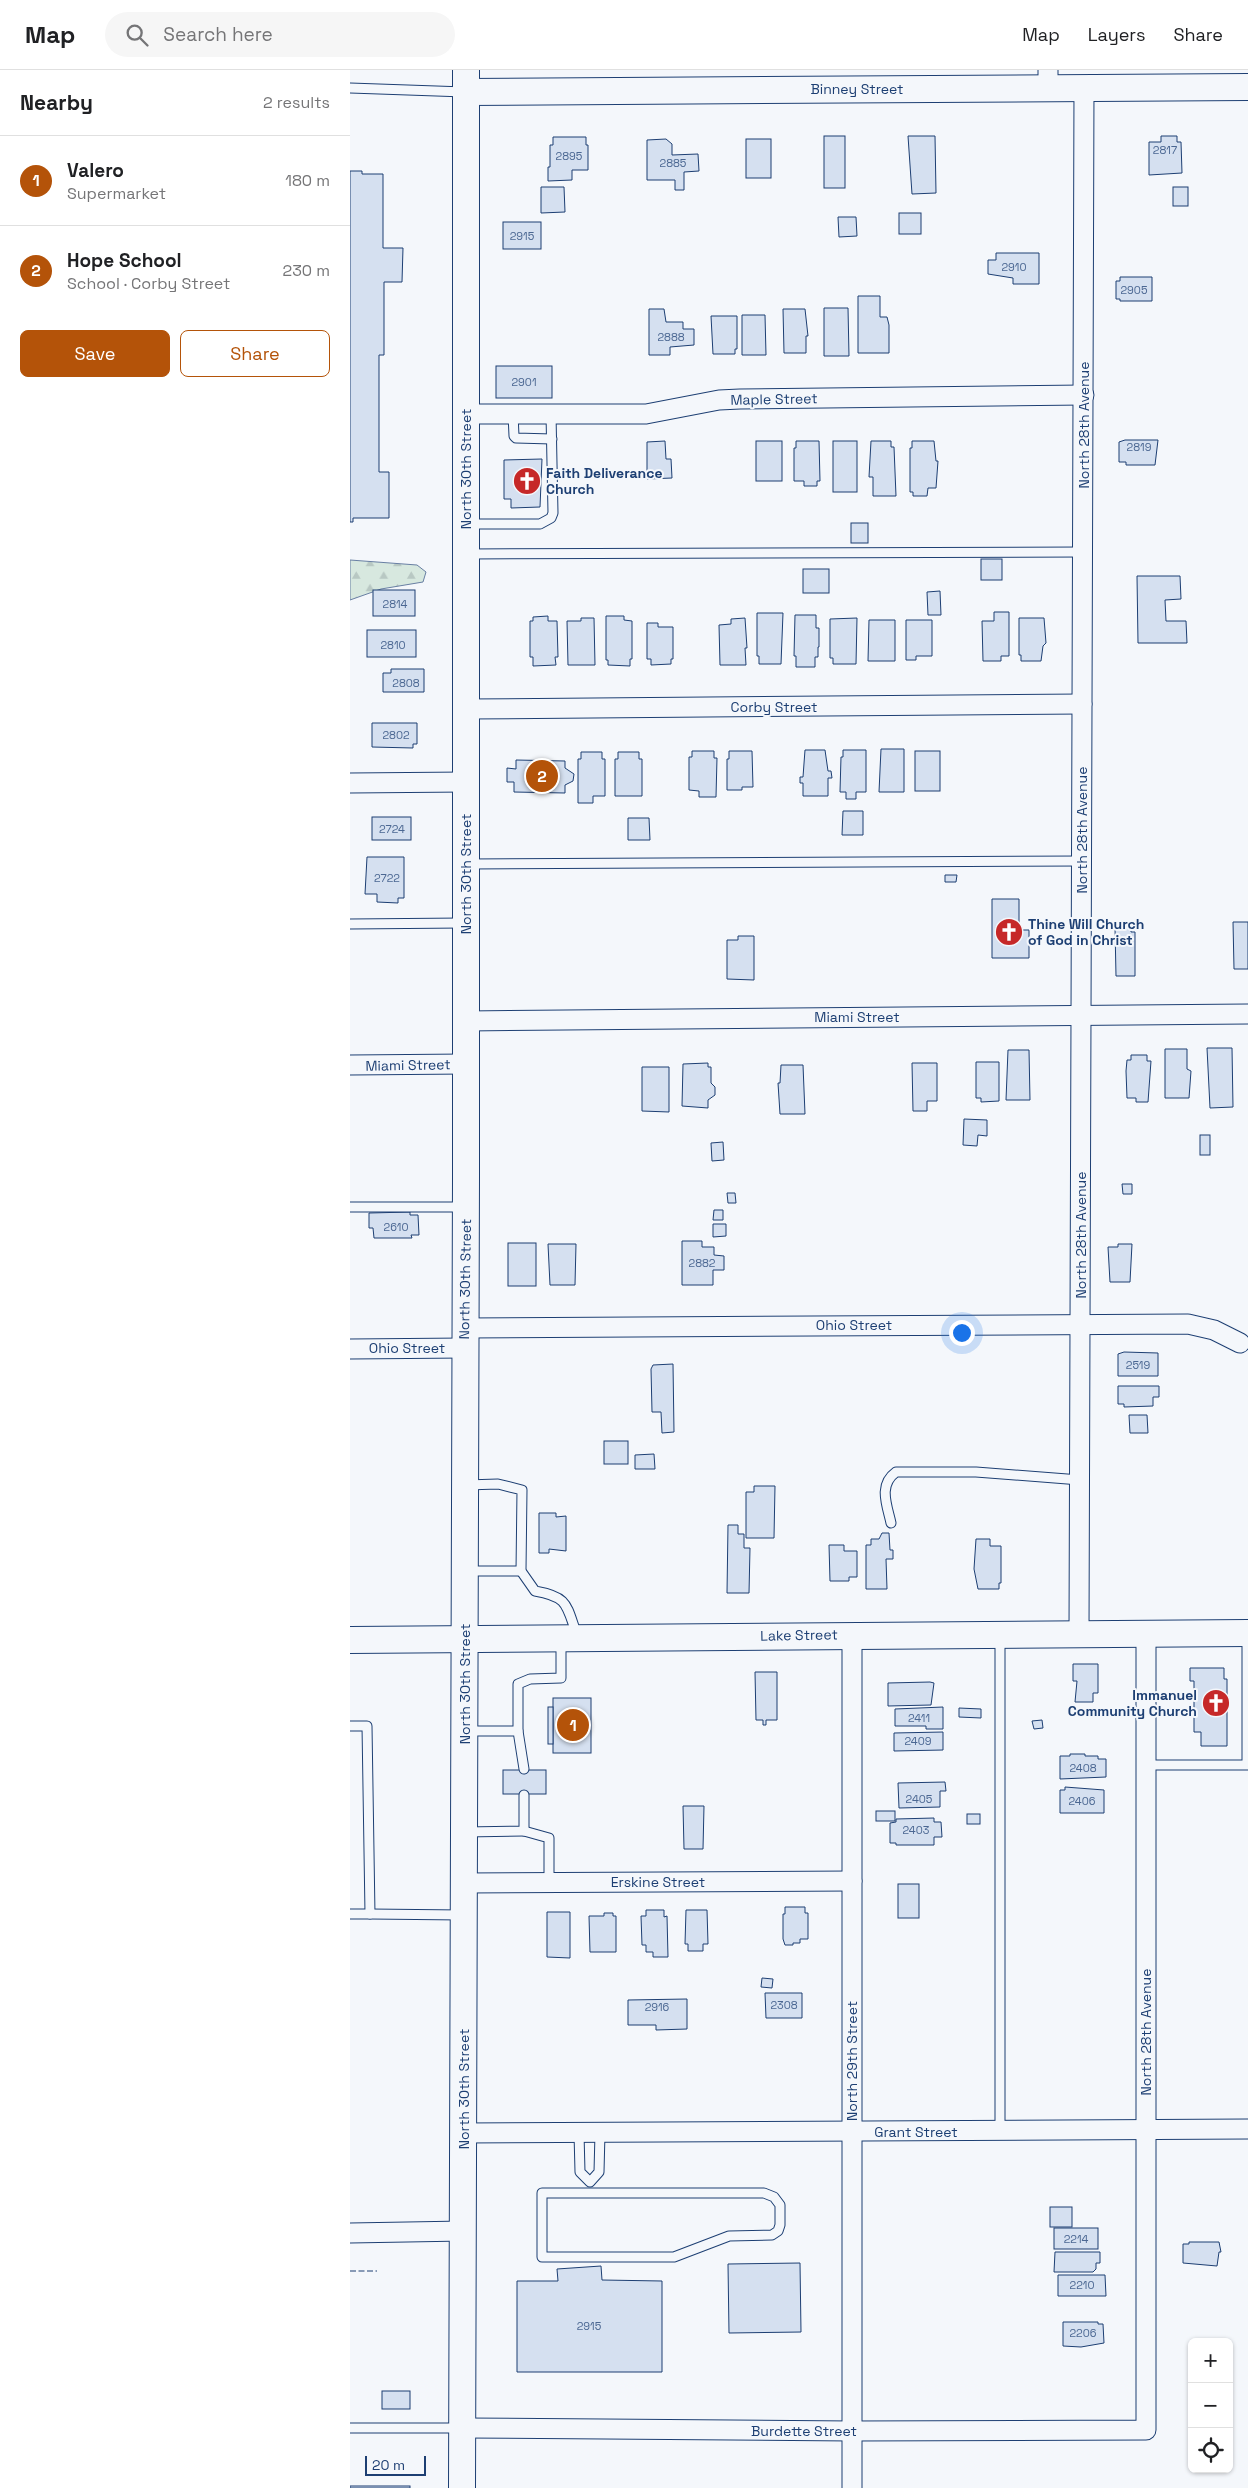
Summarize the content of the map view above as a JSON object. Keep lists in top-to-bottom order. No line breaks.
{"streets":{"main road":["Binney Street","North 30th Street","Lake Street"],"street":["Maple Street","North 28th Avenue","Corby Street","Miami Street","Ohio Street","Erskine Street","North 29th Street","Grant Street","Burdette Street"]},"crossings":[["Binney Street","North 28th Avenue"],["Binney Street","North 30th Street"],["Maple Street","North 28th Avenue"],["Maple Street","North 30th Street"],["North 28th Avenue","Corby Street"],["North 28th Avenue","Miami Street"],["North 28th Avenue","Ohio Street"],["North 28th Avenue","Lake Street"],["North 28th Avenue","Grant Street"],["North 28th Avenue","Burdette Street"],["North 30th Street","Corby Street"],["North 30th Street","Miami Street"],["North 30th Street","Ohio Street"],["North 30th Street","Lake Street"],["North 30th Street","Erskine Street"],["North 30th Street","Grant Street"],["North 30th Street","Burdette Street"],["Lake Street","North 29th Street"],["Erskine Street","North 29th Street"],["North 29th Street","Grant Street"],["North 29th Street","Burdette Street"]],"places":{"church":["Faith Deliverance Church","Thine Will Church of God in Christ","Immanuel Community Church"]},"house_numbers":["2817","2895","2885","2915","2910","2905","2888","2901","2819","2814","2810","2808","2802","2724","2722","2610","2882","2519","2411","2409","2408","2405","2406","2403","2308","2916","2214","2210","2915","2206"],"scale_bar":"20 m","page":{"header":"Map","search":"Search here","nav":["Map","Layers","Share"],"heading":["Nearby","2 results"],"list":[{"mark":"1","name":"Valero","note":"Supermarket","value":"180 m"},{"mark":"2","name":"Hope School","note":"School · Corby Street","value":"230 m"}],"buttons":["Save","Share"],"pins":["2","1"],"map_buttons":["+","−"],"scale":"20 m"}}
